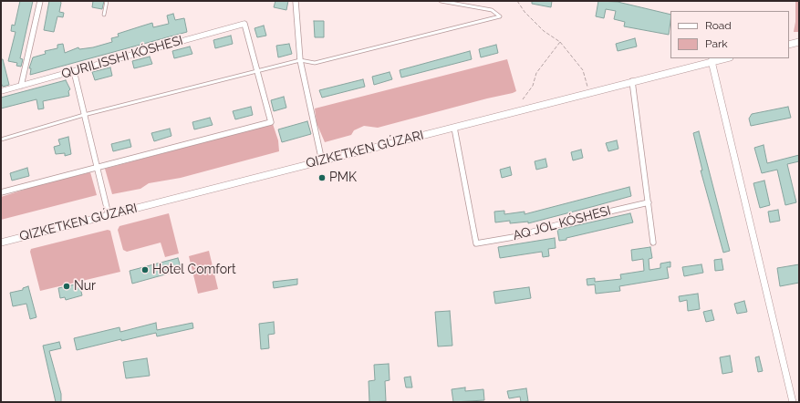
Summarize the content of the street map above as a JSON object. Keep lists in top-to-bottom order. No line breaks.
{"streets":{"street":["AQ JOL KÓSHESI"]},"places":["PMK","Hotel Comfort","Nur"],"legend":["Road","Park"]}
